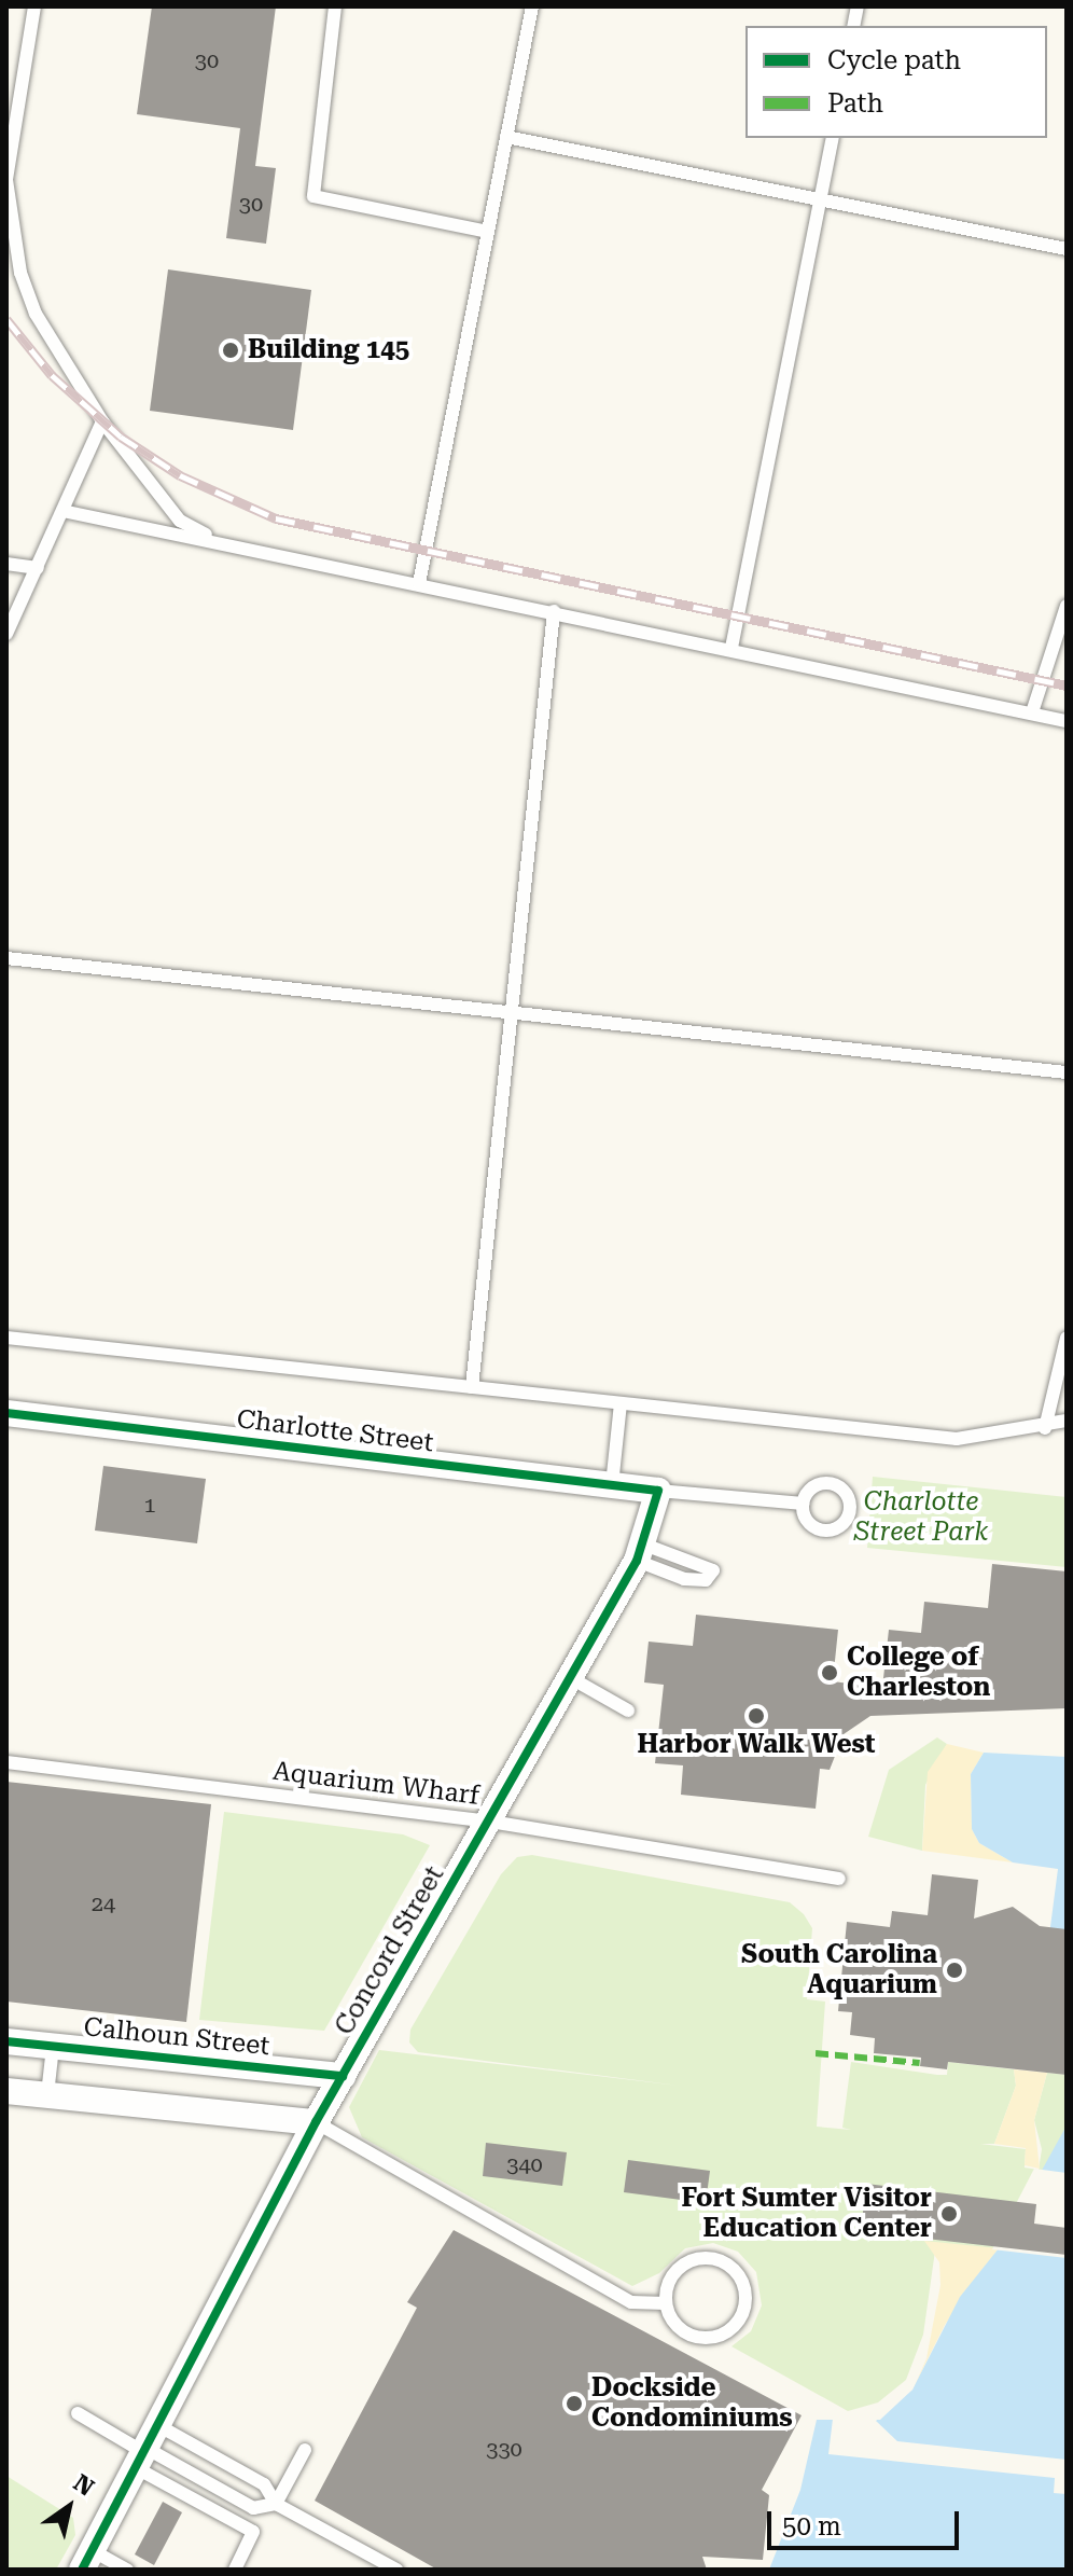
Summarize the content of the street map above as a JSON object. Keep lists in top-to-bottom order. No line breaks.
{"streets":{"street":["Charlotte Street","Concord Street","Calhoun Street"],"lane":["Aquarium Wharf"]},"crossings":[["Charlotte Street","Concord Street"],["Aquarium Wharf","Concord Street"],["Concord Street","Calhoun Street"]],"parks":["Charlotte Street Park"],"places":["Building 145","College of Charleston","Harbor Walk West","South Carolina Aquarium","Fort Sumter Visitor Education Center","Dockside Condominiums"],"house_numbers":["30","30","1","24","340","330"],"legend":["Cycle path","Path"],"scale_bar":"50 m","north":"top right"}
